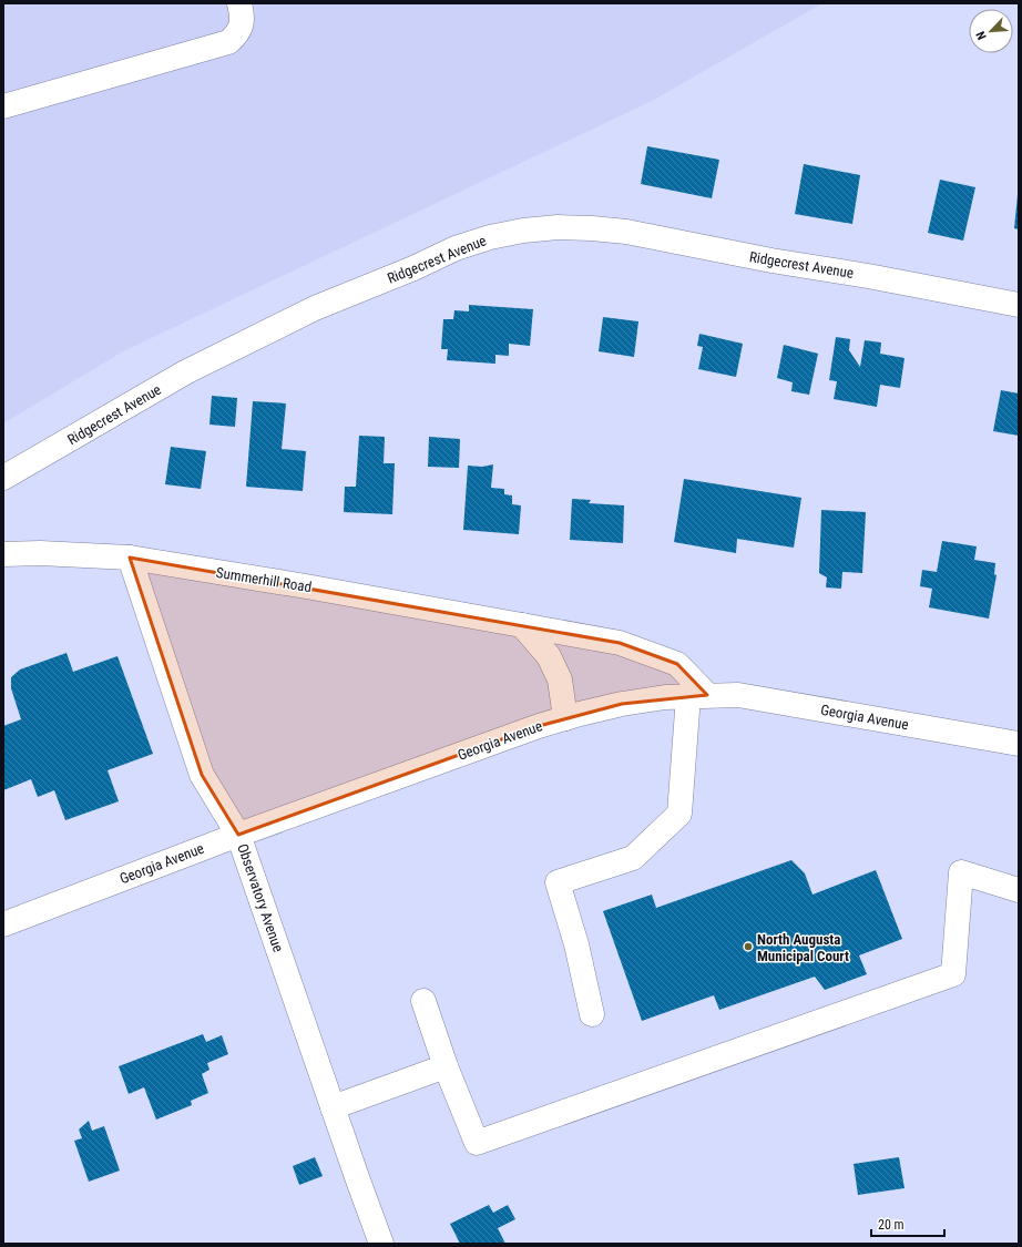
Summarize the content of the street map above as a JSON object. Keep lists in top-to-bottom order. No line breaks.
{"streets":{"street":["Ridgecrest Avenue","Summerhill Road","Georgia Avenue","Observatory Avenue"]},"crossings":[["Summerhill Road","Georgia Avenue"],["Summerhill Road","Observatory Avenue"],["Georgia Avenue","Observatory Avenue"]],"places":["North Augusta Municipal Court"],"scale_bar":"20 m","north":"bottom left"}
